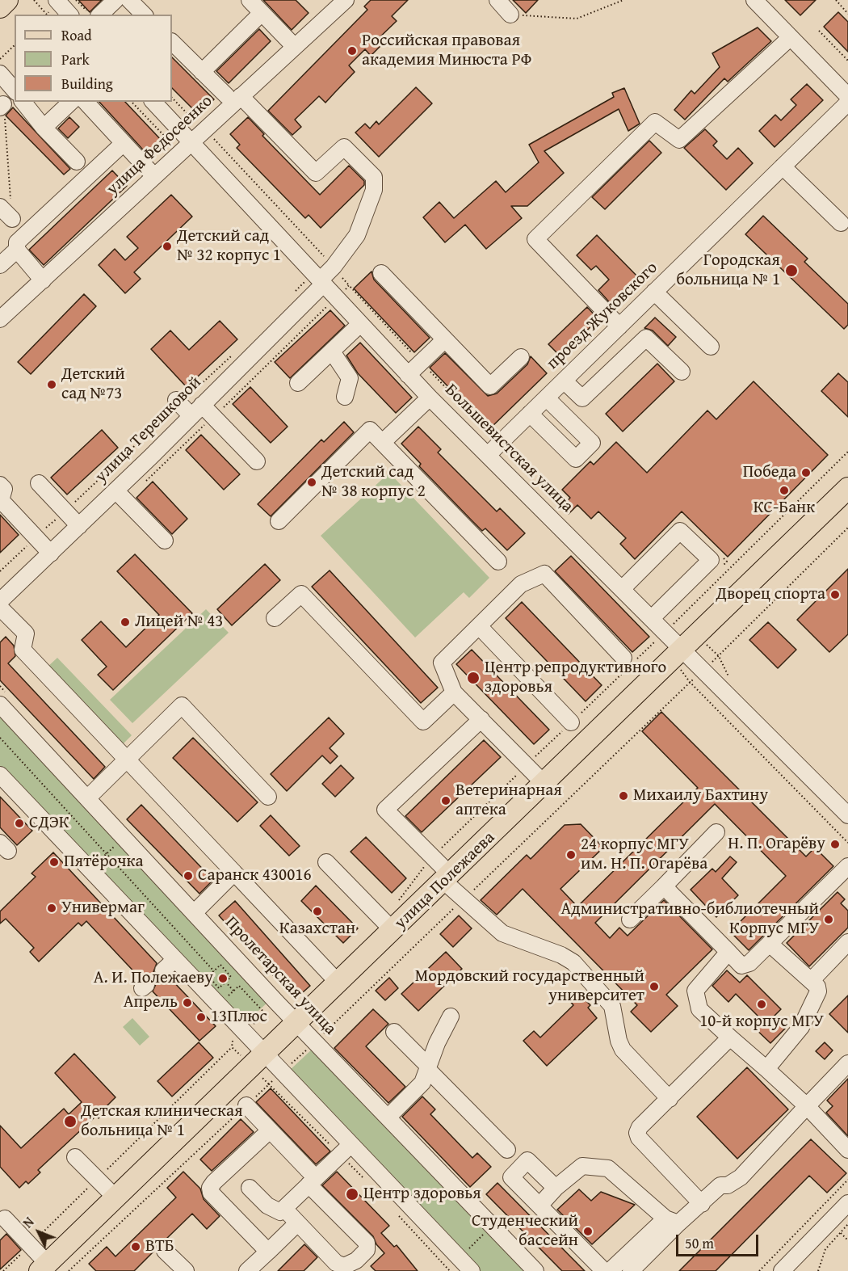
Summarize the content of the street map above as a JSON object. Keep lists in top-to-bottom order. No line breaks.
{"streets":{"main road":["улица Полежаева"],"street":["улица Федосеенко","проезд Жуковского","улица Терешковой","Большевистская улица","Пролетарская улица"]},"crossings":[["улица Федосеенко","улица Терешковой"],["улица Федосеенко","Большевистская улица"],["проезд Жуковского","Большевистская улица"],["улица Терешковой","Большевистская улица"],["Большевистская улица","улица Полежаева"],["улица Полежаева","Пролетарская улица"]],"places":["Российская правовая академия Минюста РФ","Детский сад № 32 корпус 1","Городская больница № 1","Детский сад №73","Победа","Детский сад № 38 корпус 2","КС-Банк","Дворец cпорта","Лицей № 43","Центр репродуктивного здоровья","Михаилу Бахтину","Ветеринарная аптека","СДЭК","Н. П. Огарёву","24 корпус МГУ им. Н. П. Огарёва","Пятёрочка","Саранск 430016","Универмаг","Казахстан","Административно-библиотечный Корпус МГУ","А. И. Полежаеву","Мордовский государственный университет","Апрель","10-й корпус МГУ","13Плюс","Детская клиническая больница № 1","Центр здоровья","Студенческий бассейн","ВТБ"],"legend":["Road","Park","Building"],"scale_bar":"50 m","north":"top left"}
